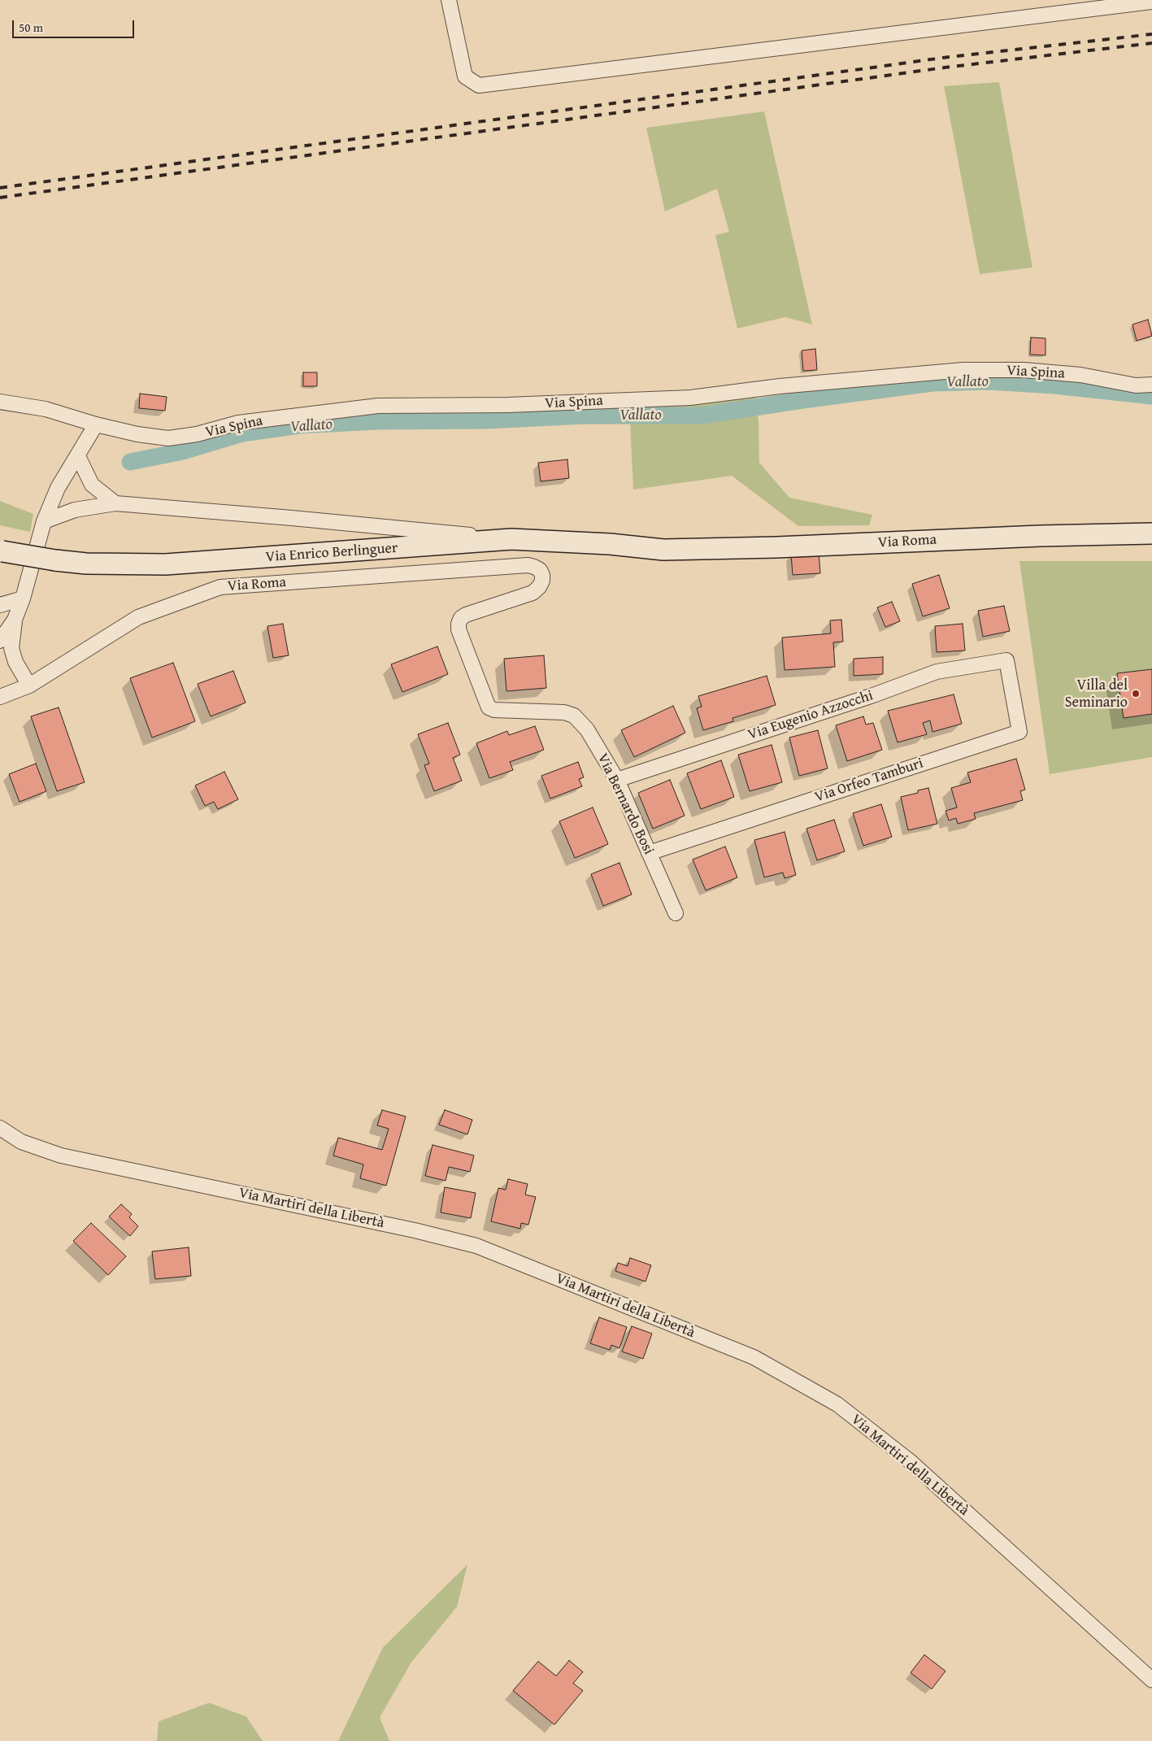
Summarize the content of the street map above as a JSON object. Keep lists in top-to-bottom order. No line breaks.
{"streets":{"main road":["Via Roma","Via Enrico Berlinguer"],"street":["Via Spina","Via Eugenio Azzocchi","Via Orfeo Tamburi","Via Bernardo Bosi","Via Martiri della Libertà"]},"crossings":[["Via Roma","Via Enrico Berlinguer"],["Via Roma","Via Bernardo Bosi"],["Via Eugenio Azzocchi","Via Orfeo Tamburi"],["Via Eugenio Azzocchi","Via Bernardo Bosi"],["Via Orfeo Tamburi","Via Bernardo Bosi"]],"water":["Vallato"],"places":["Villa del Seminario"],"scale_bar":"50 m"}
